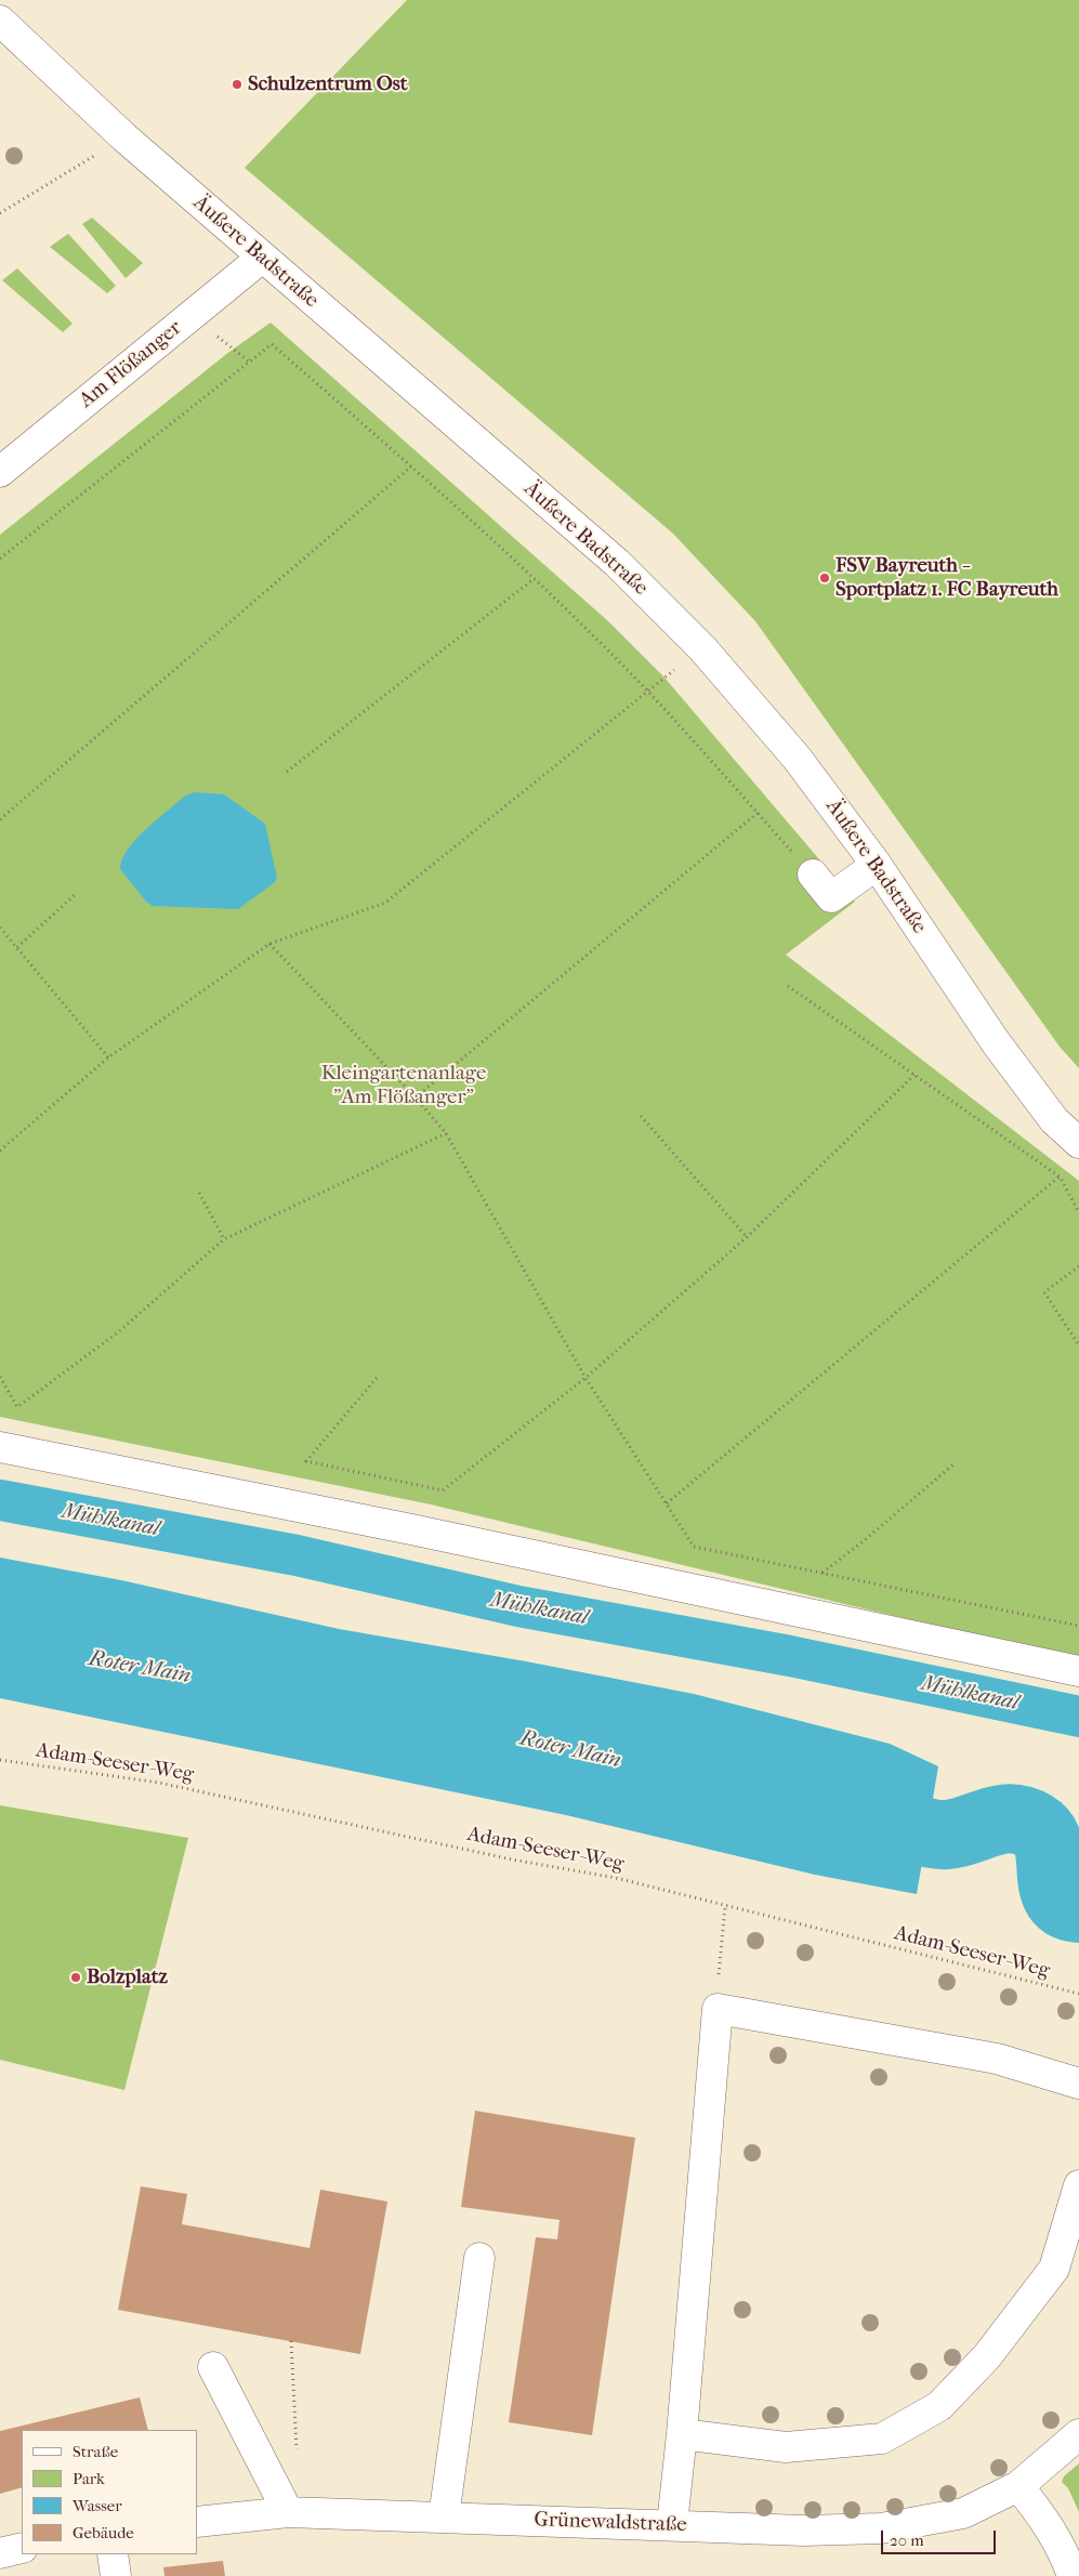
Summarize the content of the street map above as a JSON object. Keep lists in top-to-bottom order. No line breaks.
{"streets":{"street":["Äußere Badstraße","Am Flößanger","Grünewaldstraße"],"path":["Adam-Seeser-Weg"]},"crossings":[["Äußere Badstraße","Am Flößanger"]],"water":["Mühlkanal","Roter Main"],"parks":["Kleingartenanlage \"Am Flößanger\""],"places":["Schulzentrum Ost","FSV Bayreuth - Sportplatz 1. FC Bayreuth","Bolzplatz"],"legend":["Straße","Park","Wasser","Gebäude"],"scale_bar":"20 m"}
